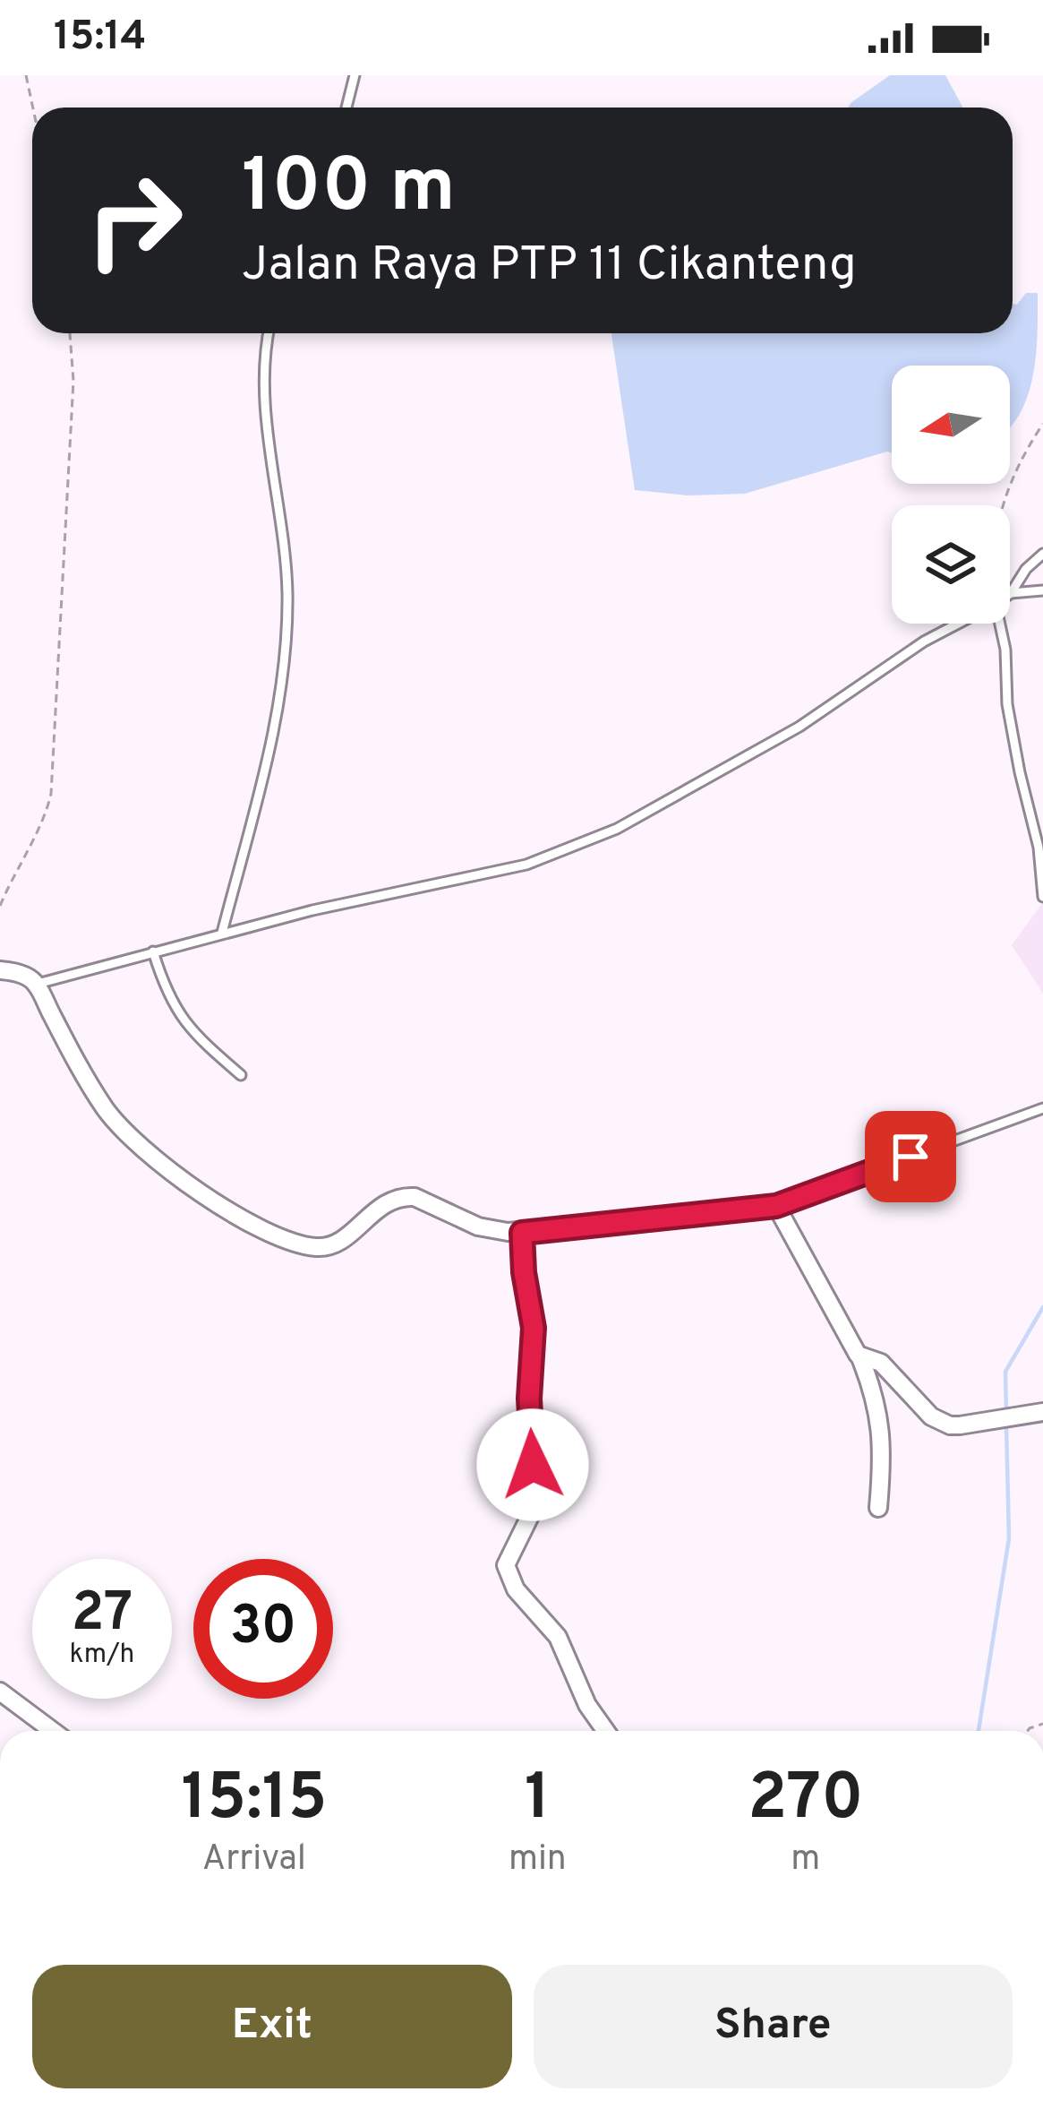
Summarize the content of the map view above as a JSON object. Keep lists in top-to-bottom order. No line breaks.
{"north":"left","page":{"status":"15:14","turn":["100 m","Jalan Raya PTP 11 Cikanteng"],"speed":"27 km/h","limit":"30","eta":["15:15","Arrival","1","min","270","m"],"buttons":["Exit","Share"]}}
